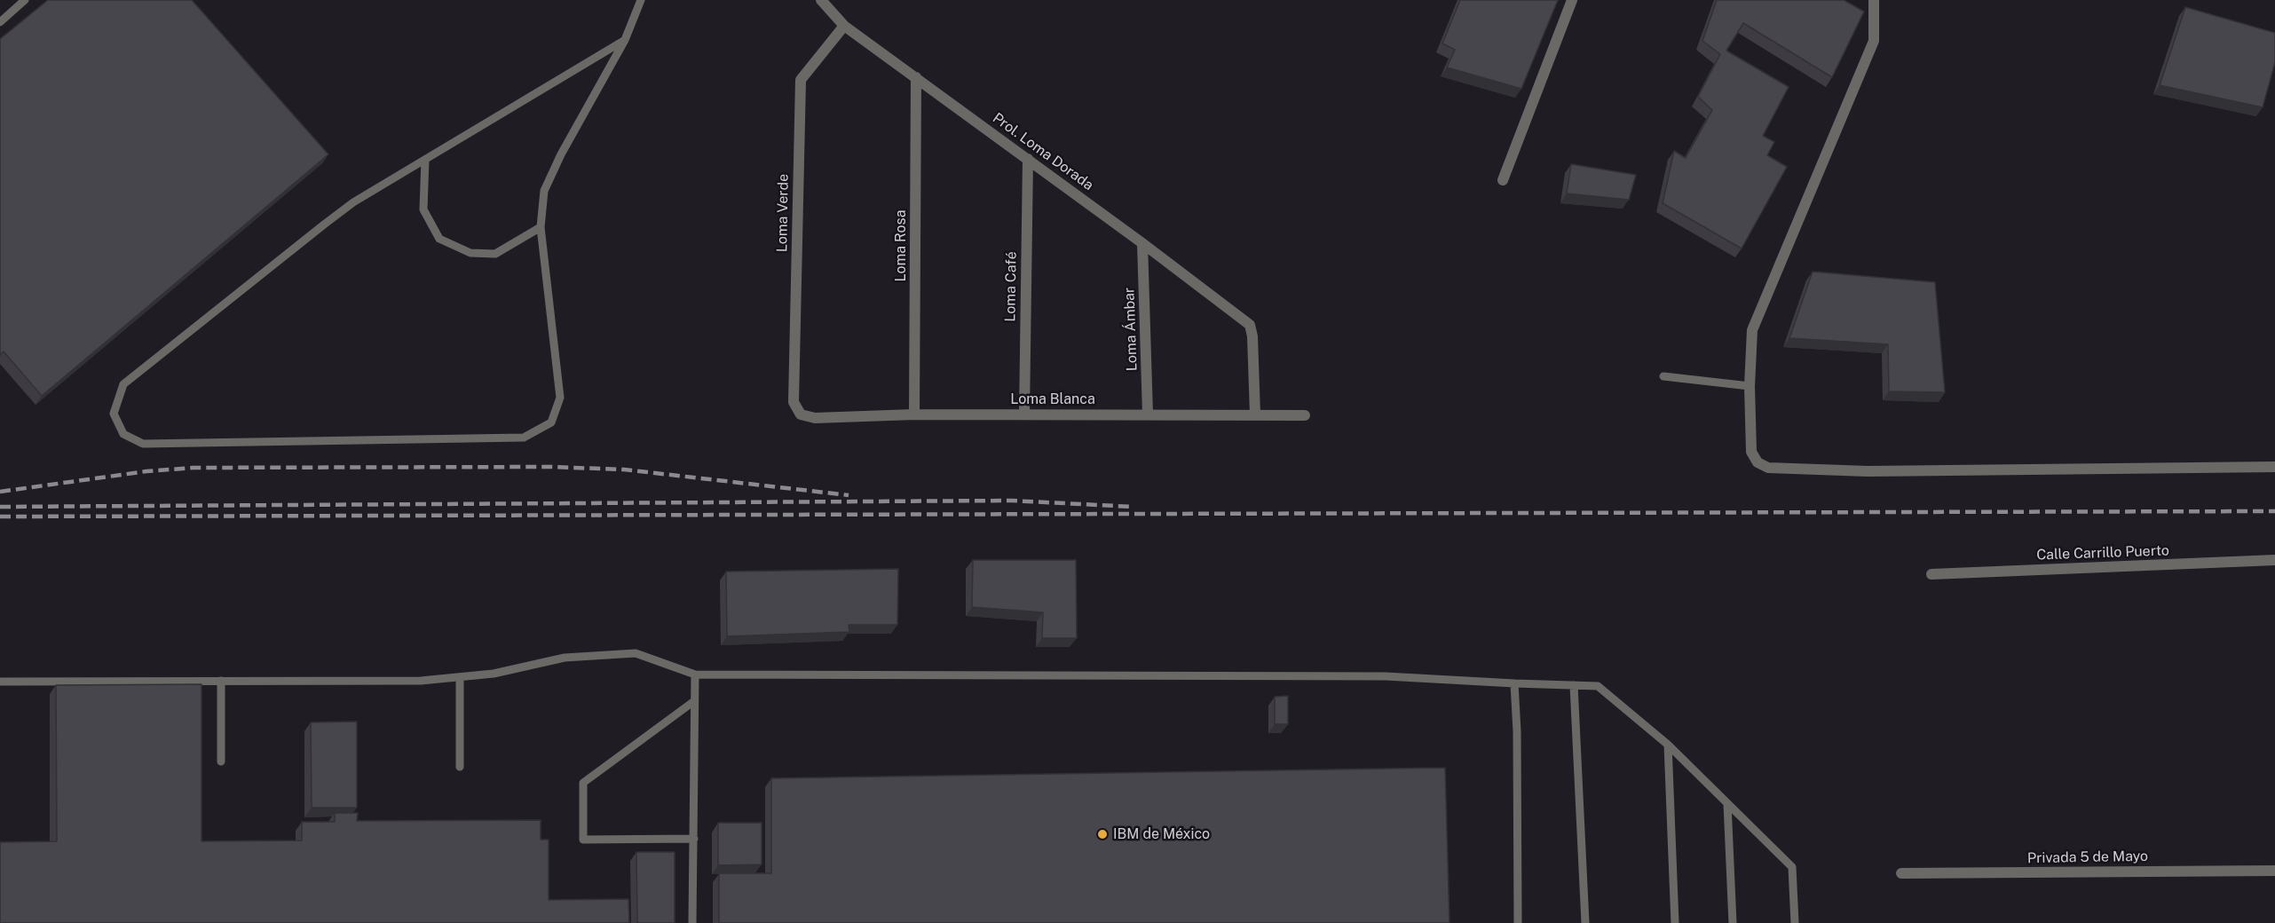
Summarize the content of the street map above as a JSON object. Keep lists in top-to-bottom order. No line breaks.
{"streets":{"street":["Prol. Loma Dorada","Loma Verde","Loma Rosa","Loma Café","Loma Ámbar","Loma Blanca","Calle Carrillo Puerto","Privada 5 de Mayo"]},"crossings":[["Prol. Loma Dorada","Loma Verde"],["Prol. Loma Dorada","Loma Rosa"],["Prol. Loma Dorada","Loma Café"],["Prol. Loma Dorada","Loma Ámbar"],["Prol. Loma Dorada","Loma Blanca"],["Loma Verde","Loma Blanca"],["Loma Rosa","Loma Blanca"],["Loma Café","Loma Blanca"],["Loma Ámbar","Loma Blanca"]],"places":["IBM de México"]}
